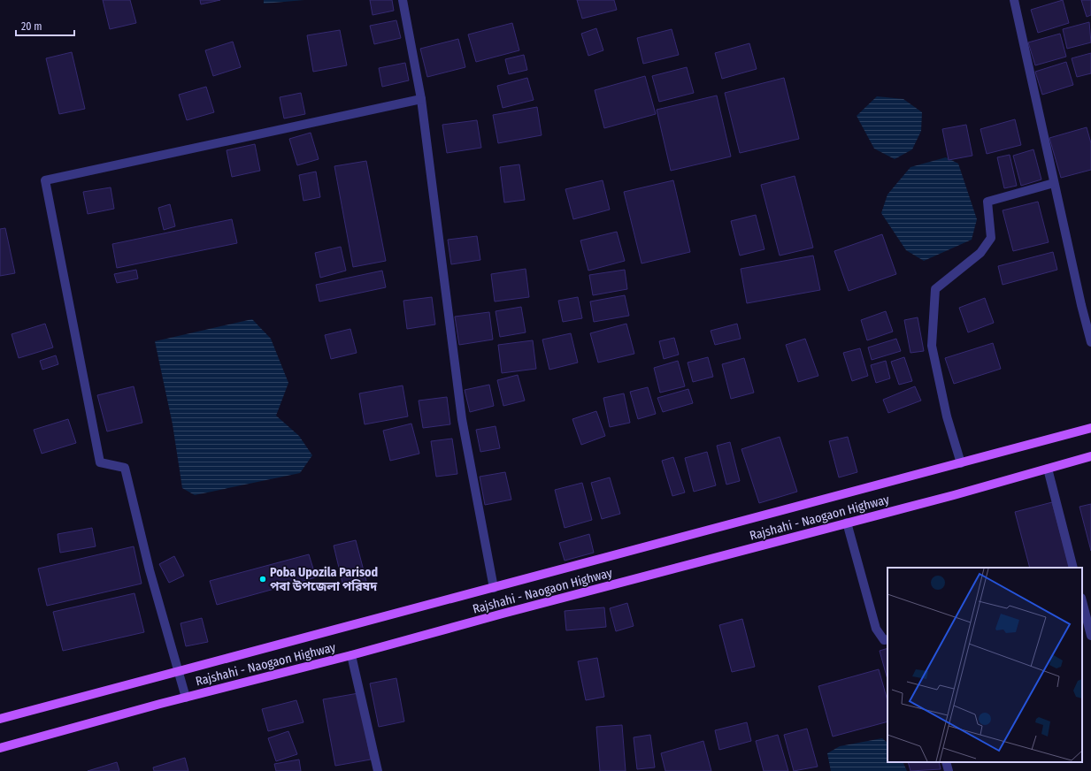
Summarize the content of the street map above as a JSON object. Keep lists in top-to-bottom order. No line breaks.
{"streets":{"main road":["Rajshahi - Naogaon Highway"]},"places":["Poba Upozila Parisod পবা উপজেলা পরিষদ"],"scale_bar":"20 m"}
